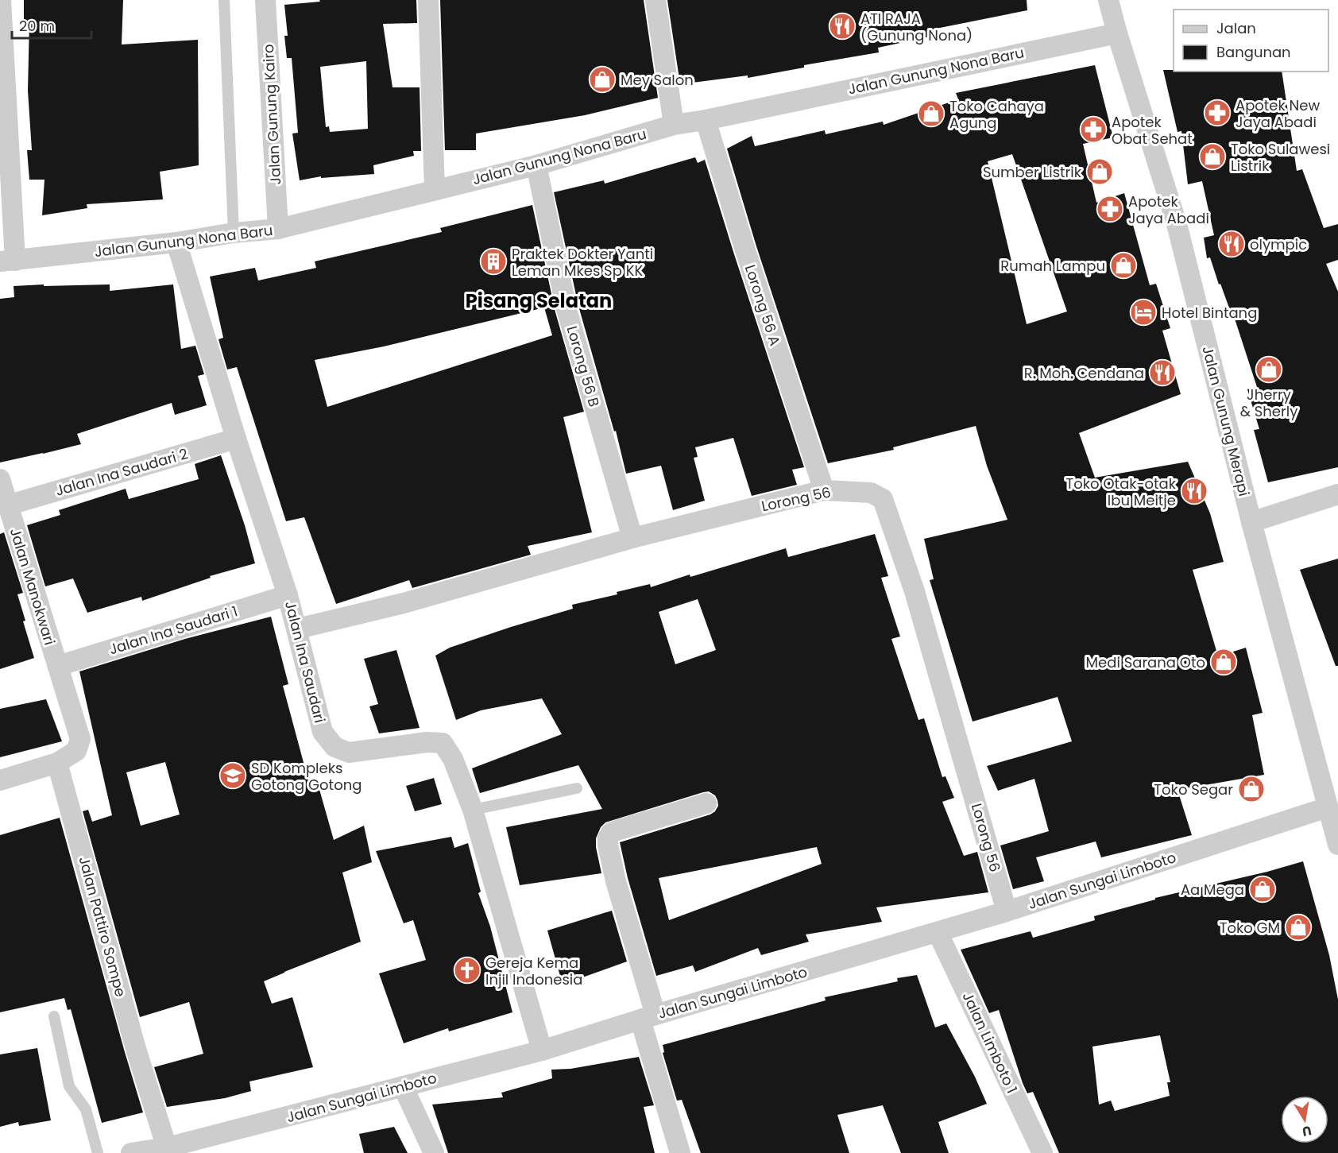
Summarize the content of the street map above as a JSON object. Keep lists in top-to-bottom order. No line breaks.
{"streets":{"street":["Jalan Gunung Nona Baru","Jalan Gunung Kairo","Lorong 56 A","Lorong 56 B","Jalan Gunung Merapi","Jalan Ina Saudari 2","Lorong 56","Jalan Manokwari","Jalan Ina Saudari 1","Jalan Ina Saudari","Jalan Sungai Limboto","Jalan Pattiro Sompe","Jalan Limboto 1"]},"crossings":[["Jalan Gunung Nona Baru","Jalan Gunung Kairo"],["Jalan Gunung Nona Baru","Lorong 56 A"],["Jalan Gunung Nona Baru","Lorong 56 B"],["Jalan Gunung Nona Baru","Jalan Gunung Merapi"],["Jalan Gunung Nona Baru","Jalan Ina Saudari"],["Lorong 56 A","Lorong 56"],["Lorong 56 B","Lorong 56"],["Jalan Gunung Merapi","Jalan Sungai Limboto"],["Jalan Ina Saudari 2","Jalan Manokwari"],["Jalan Ina Saudari 2","Jalan Ina Saudari"],["Lorong 56","Jalan Ina Saudari"],["Lorong 56","Jalan Sungai Limboto"],["Jalan Manokwari","Jalan Ina Saudari 1"],["Jalan Manokwari","Jalan Pattiro Sompe"],["Jalan Ina Saudari 1","Jalan Ina Saudari"],["Jalan Ina Saudari","Jalan Sungai Limboto"],["Jalan Sungai Limboto","Jalan Pattiro Sompe"],["Jalan Sungai Limboto","Jalan Limboto 1"]],"districts":["Pisang Selatan"],"places":{"restaurant":["ATI RAJA (Gunung Nona)","olympic","R. Moh. Cendana","Toko Otak-otak Ibu Meitje"],"shop":["Mey Salon","Toko Cahaya Agung","Toko Sulawesi Listrik","Sumber Listrik","Rumah Lampu","Jherry & Sherly","Medi Sarana Oto","Toko Segar","Aa Mega","Toko GM"],"pharmacy":["Apotek New Jaya Abadi","Apotek Obat Sehat","Apotek Jaya Abadi"],"building":["Praktek Dokter Yanti Leman Mkes Sp KK"],"hotel":["Hotel Bintang"],"school or university":["SD Kompleks Gotong Gotong"],"church":["Gereja Kema Injil Indonesia"]},"legend":["Jalan","Bangunan"],"scale_bar":"20 m","north":"bottom"}
